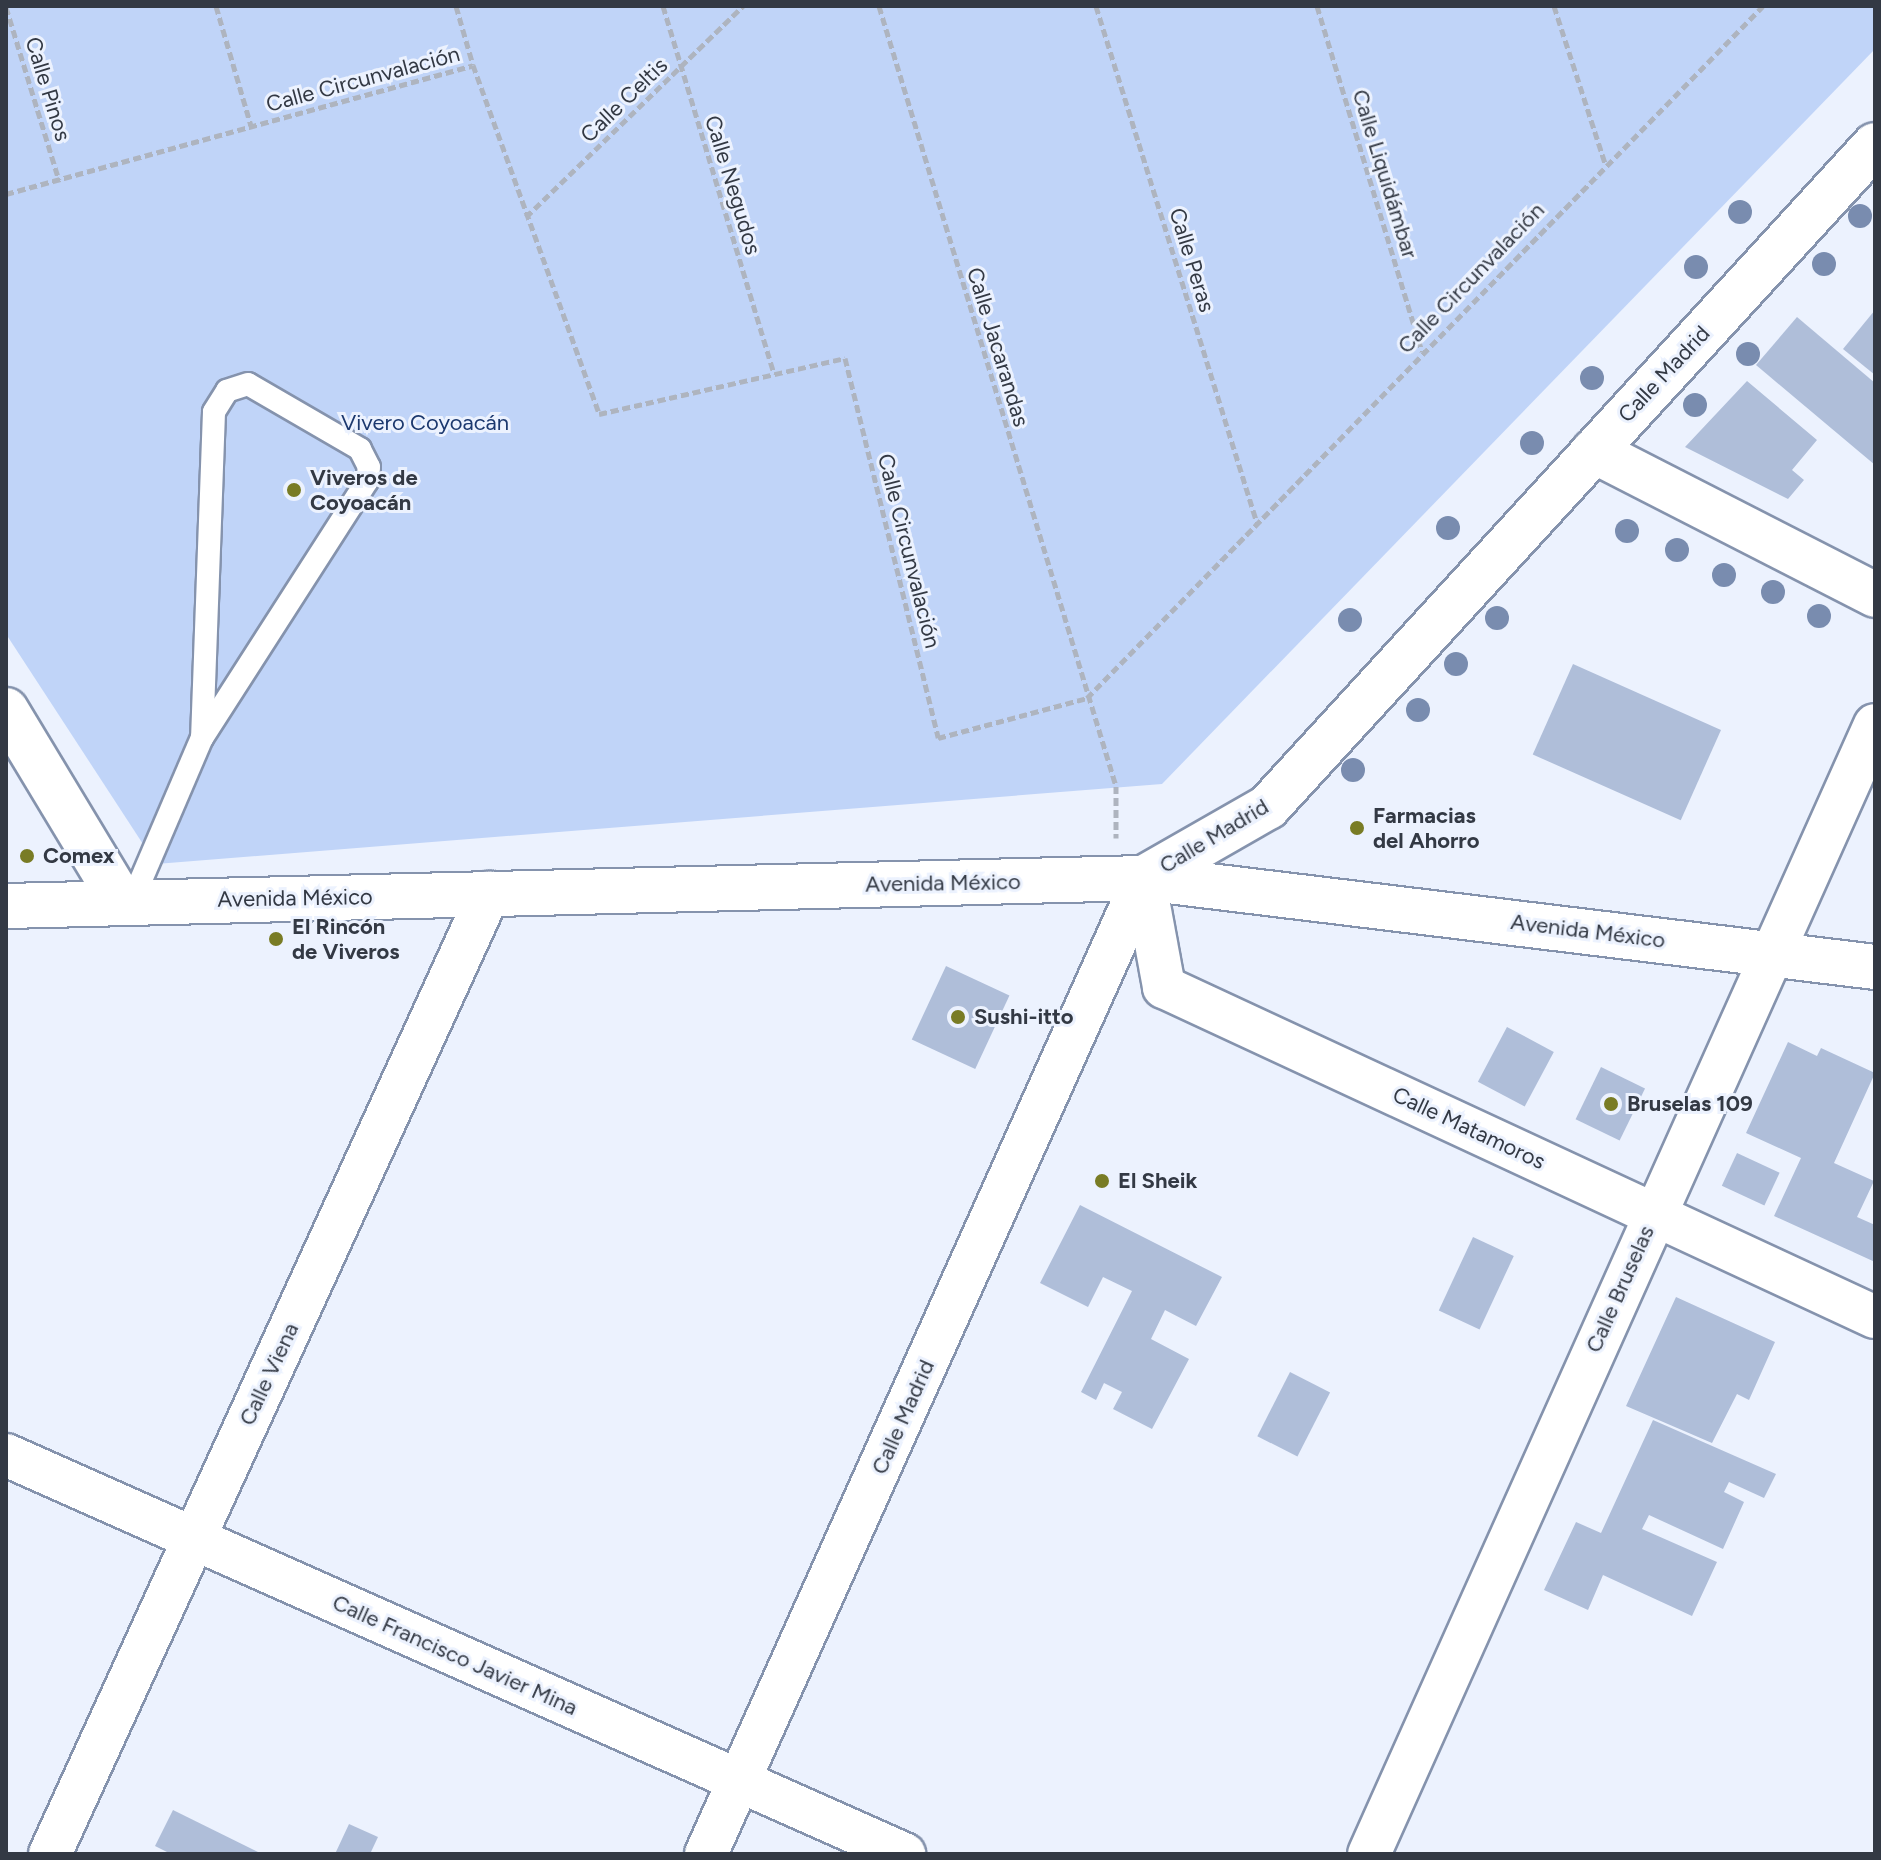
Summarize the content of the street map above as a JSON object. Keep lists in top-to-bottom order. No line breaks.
{"streets":{"street":["Calle Madrid","Avenida México","Calle Matamoros","Calle Bruselas","Calle Viena","Calle Francisco Javier Mina"],"path":["Calle Circunvalación","Calle Pinos","Calle Celtis","Calle Liquidámbar","Calle Negudos","Calle Peras","Calle Jacarandas"]},"crossings":[["Calle Circunvalación","Calle Pinos"],["Calle Circunvalación","Calle Celtis"],["Calle Circunvalación","Calle Liquidámbar"],["Calle Circunvalación","Calle Negudos"],["Calle Circunvalación","Calle Peras"],["Calle Circunvalación","Calle Jacarandas"],["Calle Celtis","Calle Negudos"],["Calle Jacarandas","Calle Madrid"],["Calle Jacarandas","Avenida México"],["Calle Jacarandas","Calle Matamoros"],["Calle Madrid","Avenida México"],["Calle Madrid","Calle Matamoros"],["Calle Madrid","Calle Francisco Javier Mina"],["Avenida México","Calle Matamoros"],["Avenida México","Calle Bruselas"],["Avenida México","Calle Viena"],["Calle Matamoros","Calle Bruselas"],["Calle Viena","Calle Francisco Javier Mina"]],"parks":["Vivero Coyoacán"],"places":["Viveros de Coyoacán","Farmacias del Ahorro","Comex","El Rincón de Viveros","Sushi-itto","Bruselas 109","El Sheik"]}
